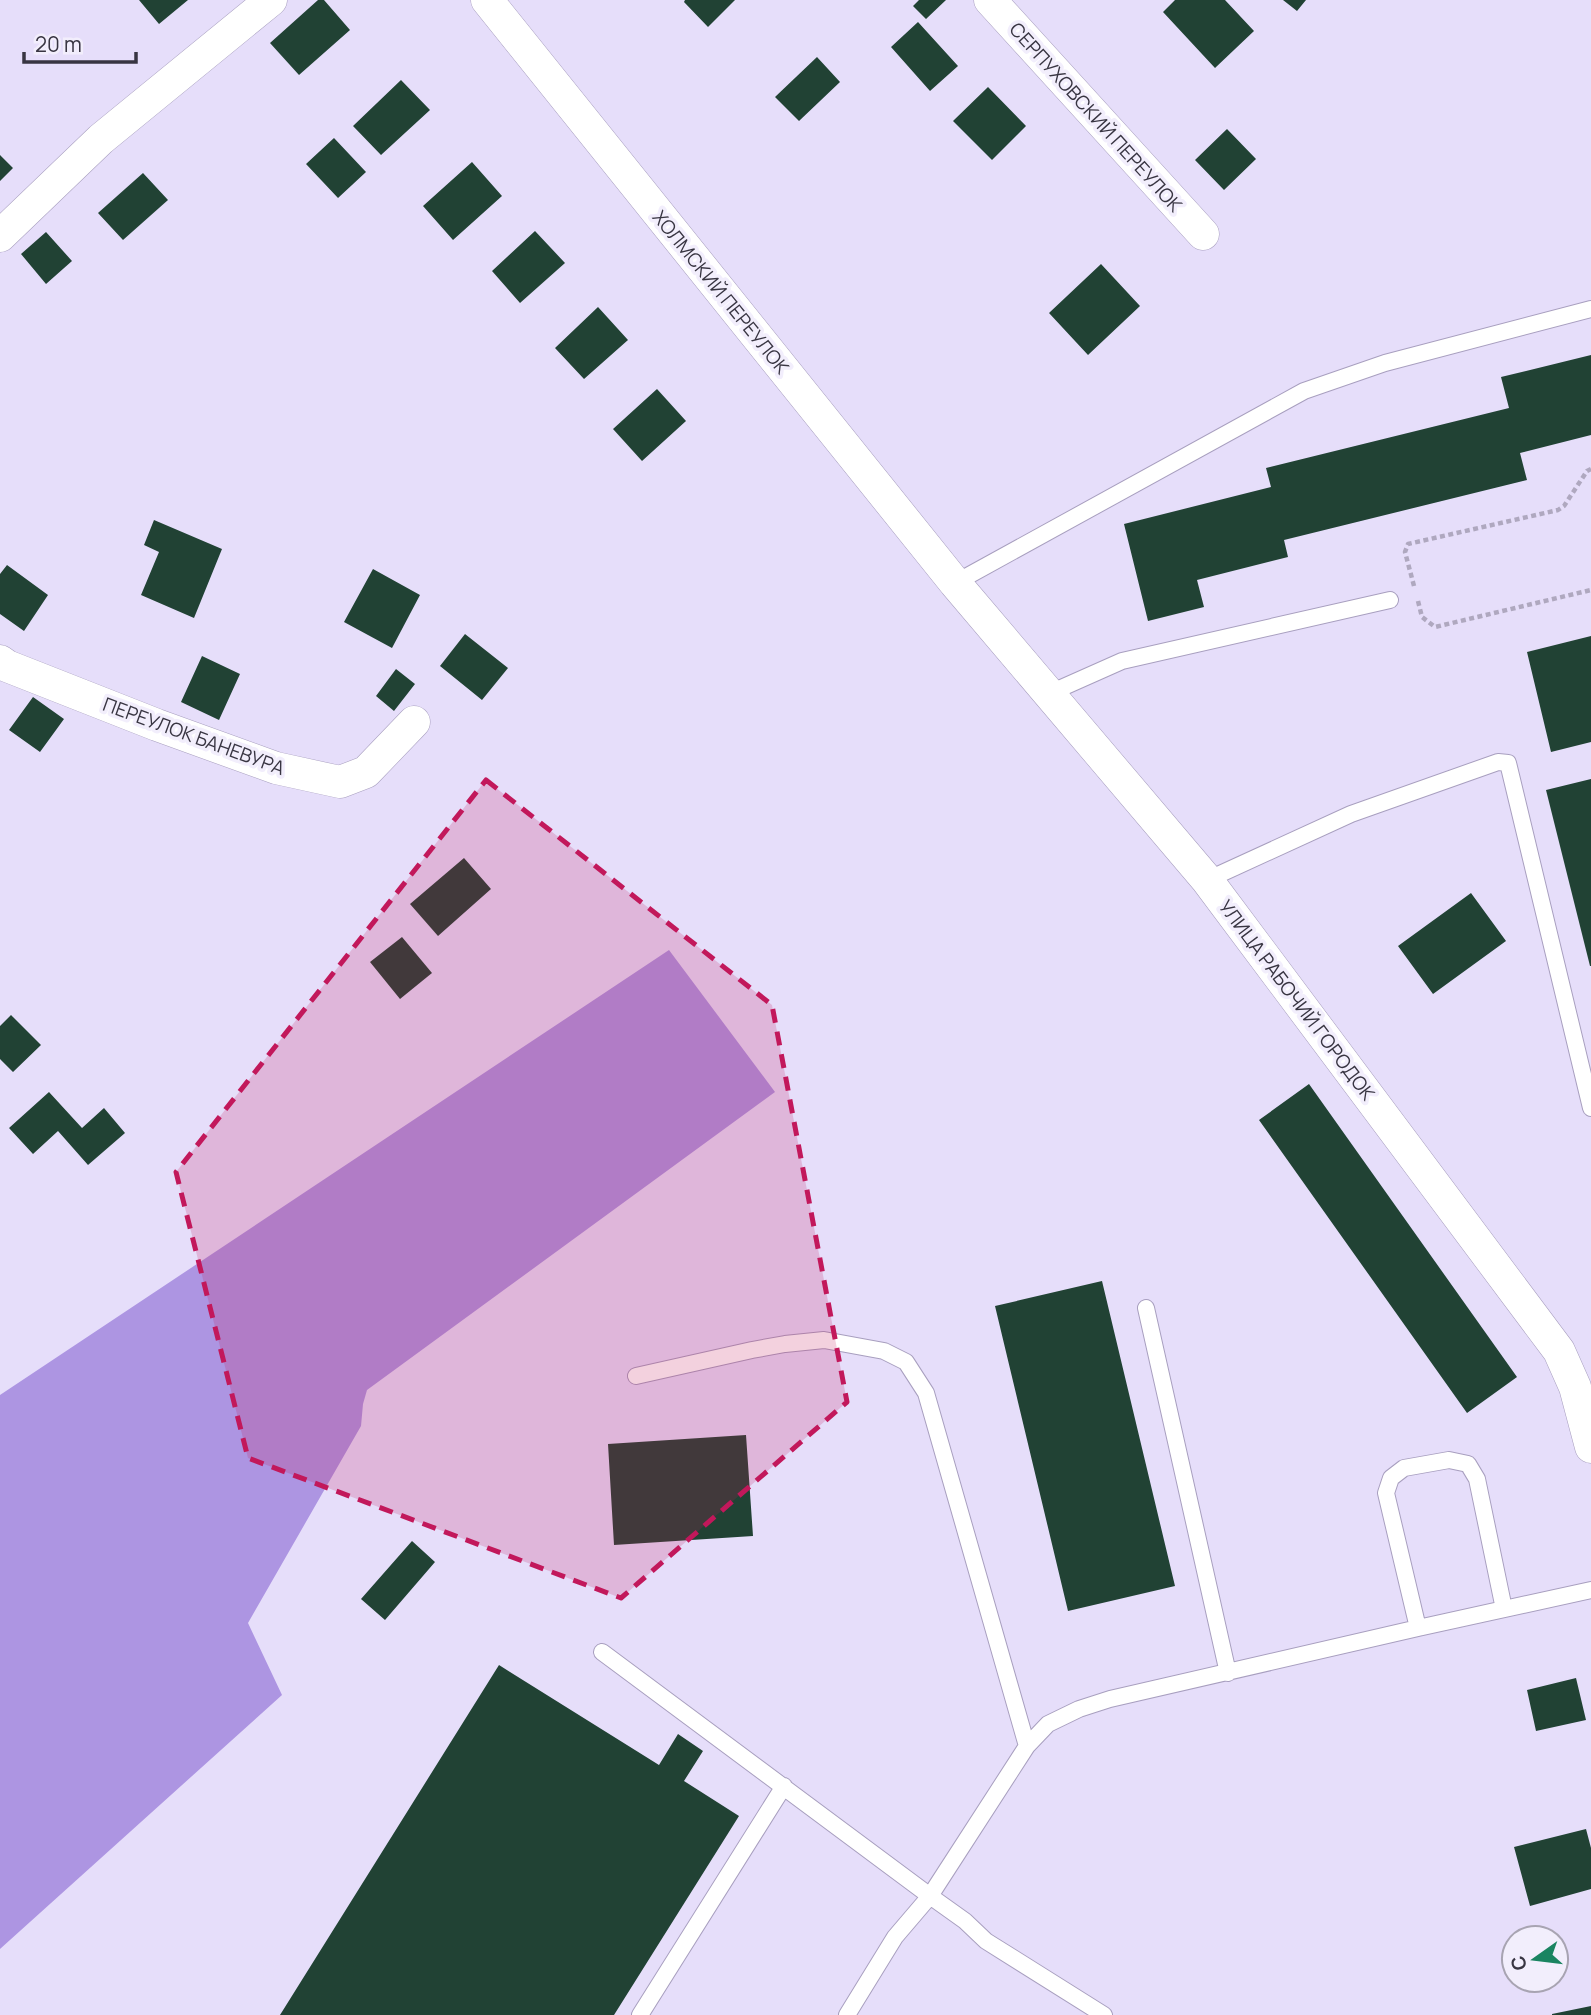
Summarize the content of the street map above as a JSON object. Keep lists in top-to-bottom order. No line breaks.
{"streets":{"street":["СЕРПУХОВСКИЙ ПЕРЕУЛОК","ХОЛМСКИЙ ПЕРЕУЛОК","ПЕРЕУЛОК БАНЕВУРА","УЛИЦА РАБОЧИЙ ГОРОДОК"]},"crossings":[["ХОЛМСКИЙ ПЕРЕУЛОК","УЛИЦА РАБОЧИЙ ГОРОДОК"]],"scale_bar":"20 m","north":"left"}
